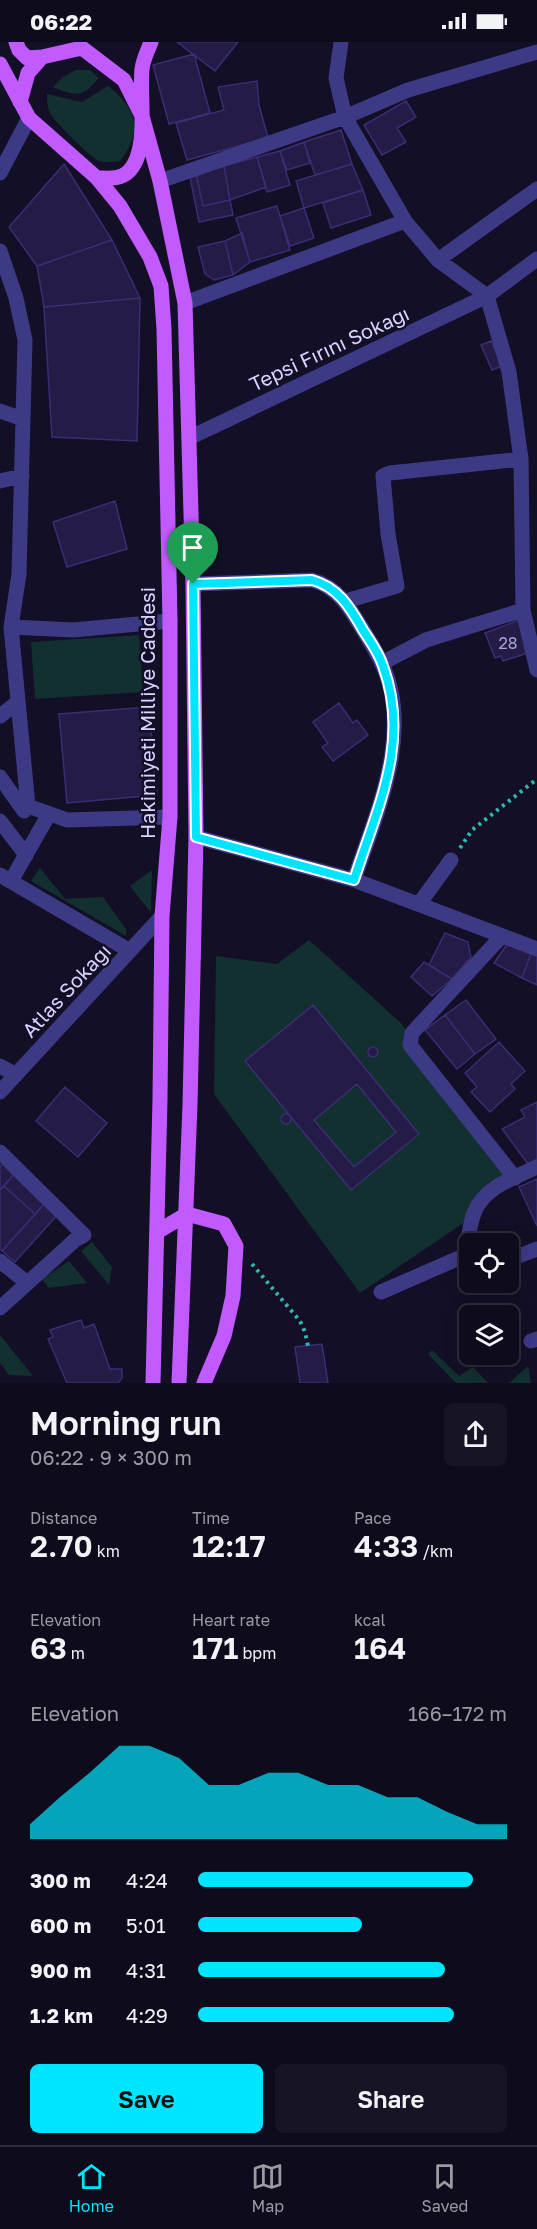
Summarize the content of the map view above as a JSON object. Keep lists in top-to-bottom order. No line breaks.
{"streets":{"main road":["Hakimiyeti Milliye Caddesi"],"street":["Tepsi Fırını Sokağı","Atlas Sokağı"]},"crossings":[["Hakimiyeti Milliye Caddesi","Atlas Sokağı"]],"house_numbers":["28"],"page":{"status":"06:22","heading":["Morning run","06:22 · 9 × 300 m"],"stats":[["Distance","2.70 km"],["Time","12:17"],["Pace","4:33 /km"],["Elevation","63 m"],["Heart rate","171 bpm"],["kcal","164"]],"chart":["Elevation","166–172 m"],"list":[{"name":"300 m","note":"4:24"},{"name":"600 m","note":"5:01"},{"name":"900 m","note":"4:31"},{"name":"1.2 km","note":"4:29"}],"buttons":["Save","Share"],"tabs":["Home","Map","Saved"]}}
